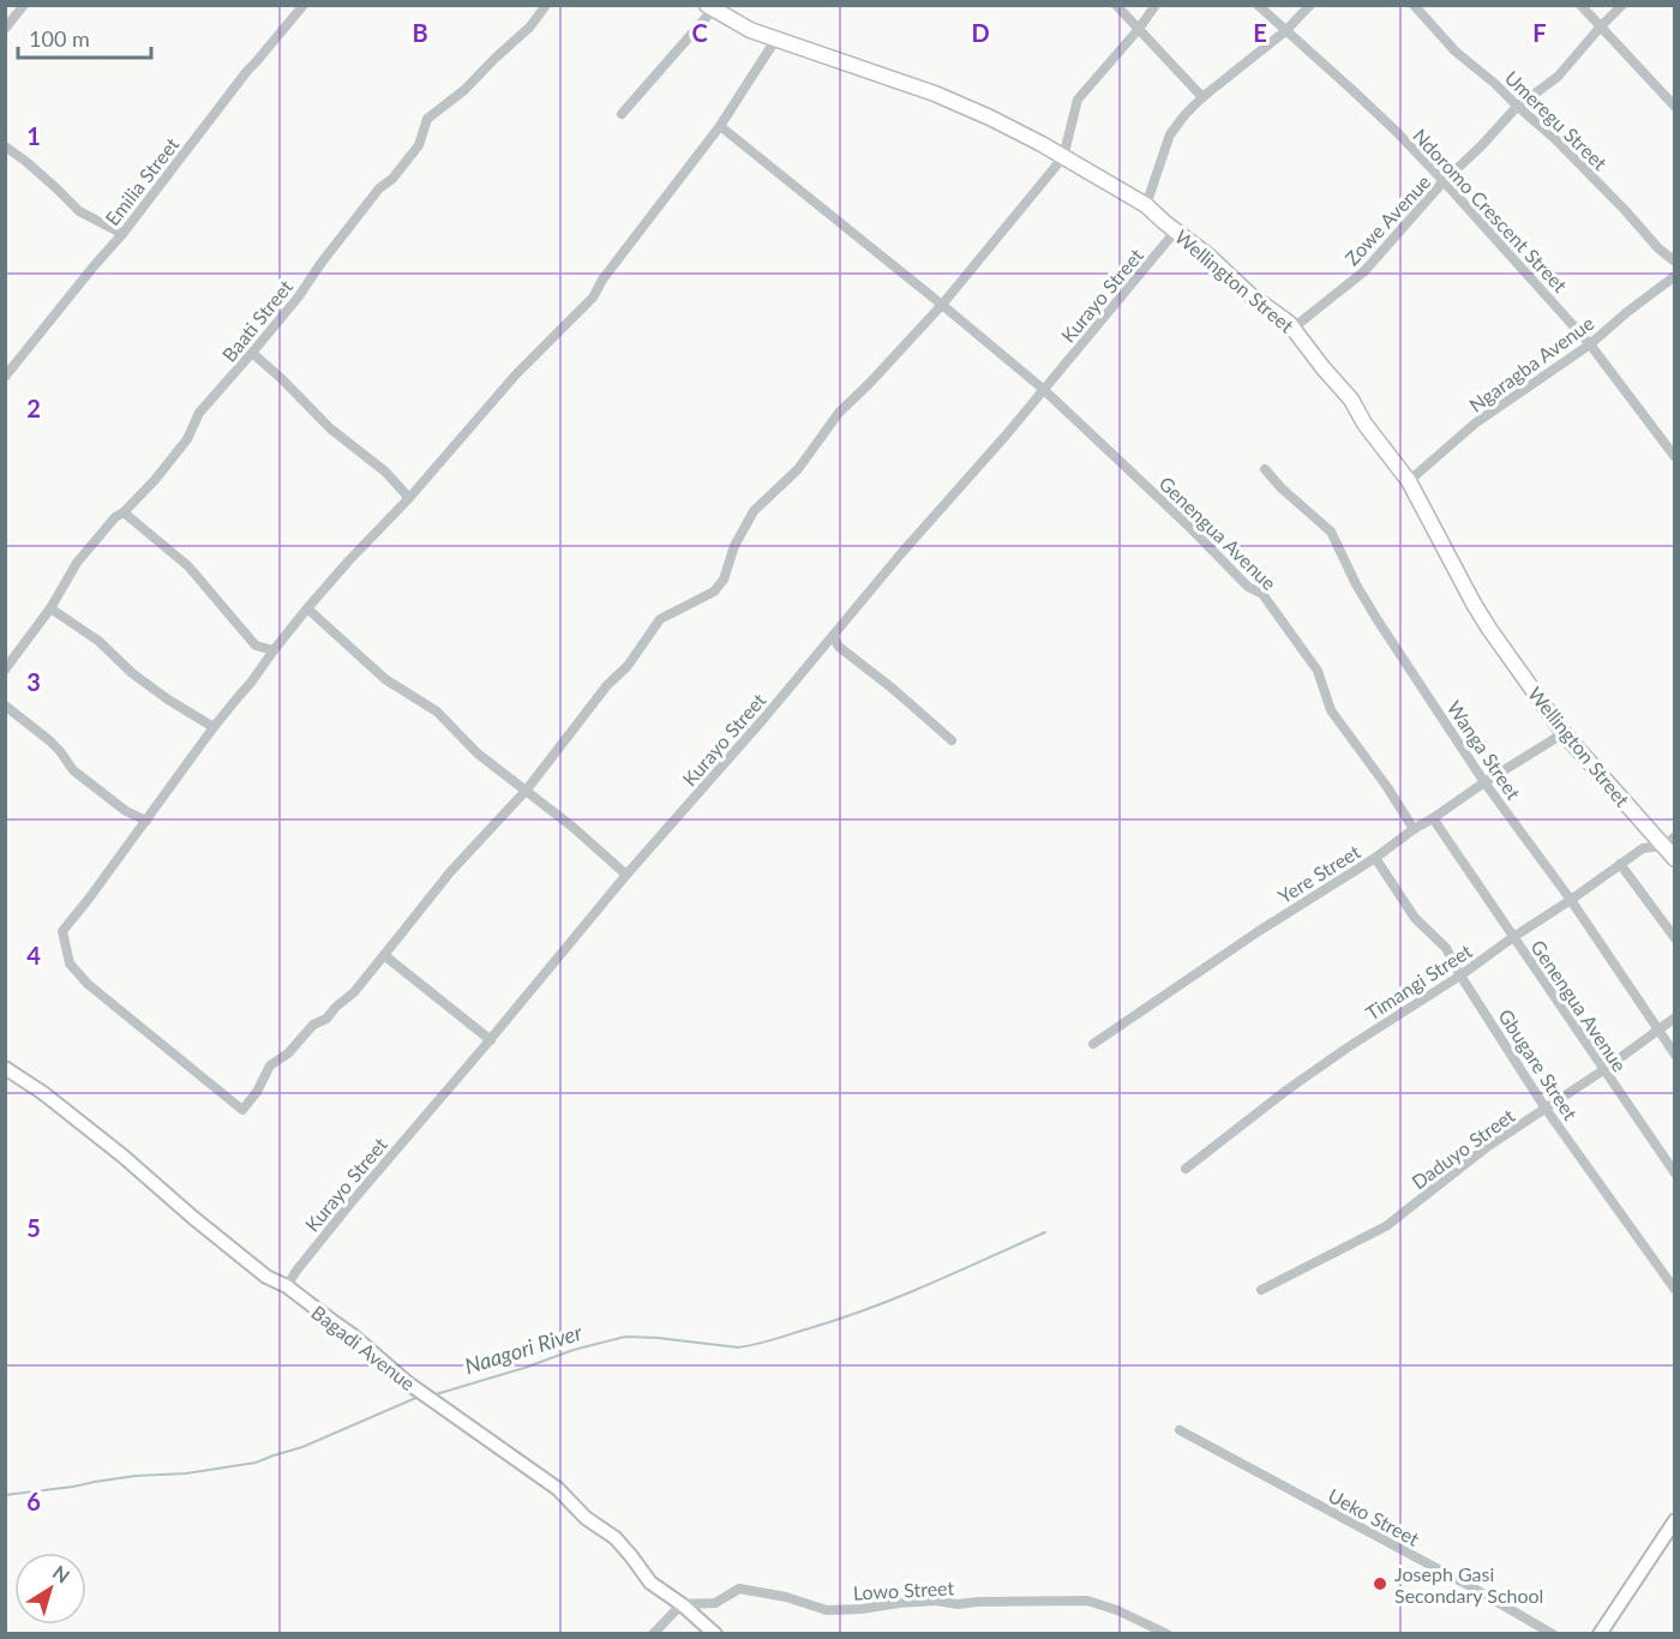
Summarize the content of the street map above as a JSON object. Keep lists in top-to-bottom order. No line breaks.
{"streets":{"main road":["Wellington Street"],"street":["Umeregu Street","Emilia Street","Ndoromo Crescent Street","Zowe Avenue","Kurayo Street","Baati Street","Ngaragba Avenue","Genengua Avenue","Wanga Street","Yere Street","Timangi Street","Gbugare Street","Daduyo Street","Bagadi Avenue","Ueko Street","Lowo Street"]},"crossings":[["Umeregu Street","Zowe Avenue"],["Ndoromo Crescent Street","Zowe Avenue"],["Ndoromo Crescent Street","Ngaragba Avenue"],["Zowe Avenue","Wellington Street"],["Wellington Street","Kurayo Street"],["Wellington Street","Ngaragba Avenue"],["Wellington Street","Yere Street"],["Wellington Street","Timangi Street"],["Kurayo Street","Genengua Avenue"],["Kurayo Street","Bagadi Avenue"],["Genengua Avenue","Yere Street"],["Genengua Avenue","Timangi Street"],["Genengua Avenue","Daduyo Street"],["Wanga Street","Yere Street"],["Wanga Street","Timangi Street"],["Wanga Street","Daduyo Street"],["Yere Street","Gbugare Street"],["Timangi Street","Gbugare Street"],["Gbugare Street","Daduyo Street"],["Bagadi Avenue","Lowo Street"]],"water":["Naagori River"],"places":["Joseph Gasi Secondary School"],"scale_bar":"100 m","north":"top right","grid":{"columns":["B","C","D","E","F"],"rows":["1","2","3","4","5","6"]}}
